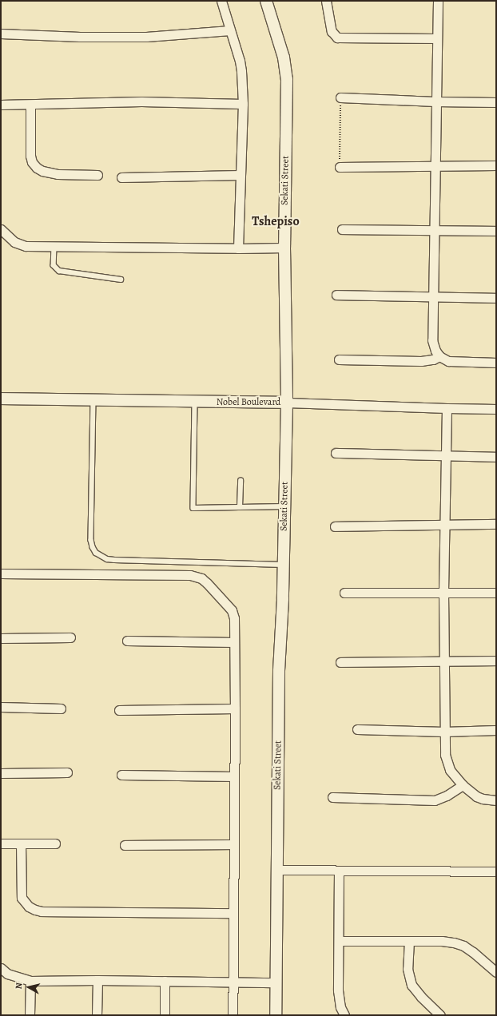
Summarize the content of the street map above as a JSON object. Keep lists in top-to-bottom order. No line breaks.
{"streets":{"street":["Sekati Street","Nobel Boulevard"]},"crossings":[["Sekati Street","Nobel Boulevard"]],"districts":["Tshepiso"],"north":"left"}
